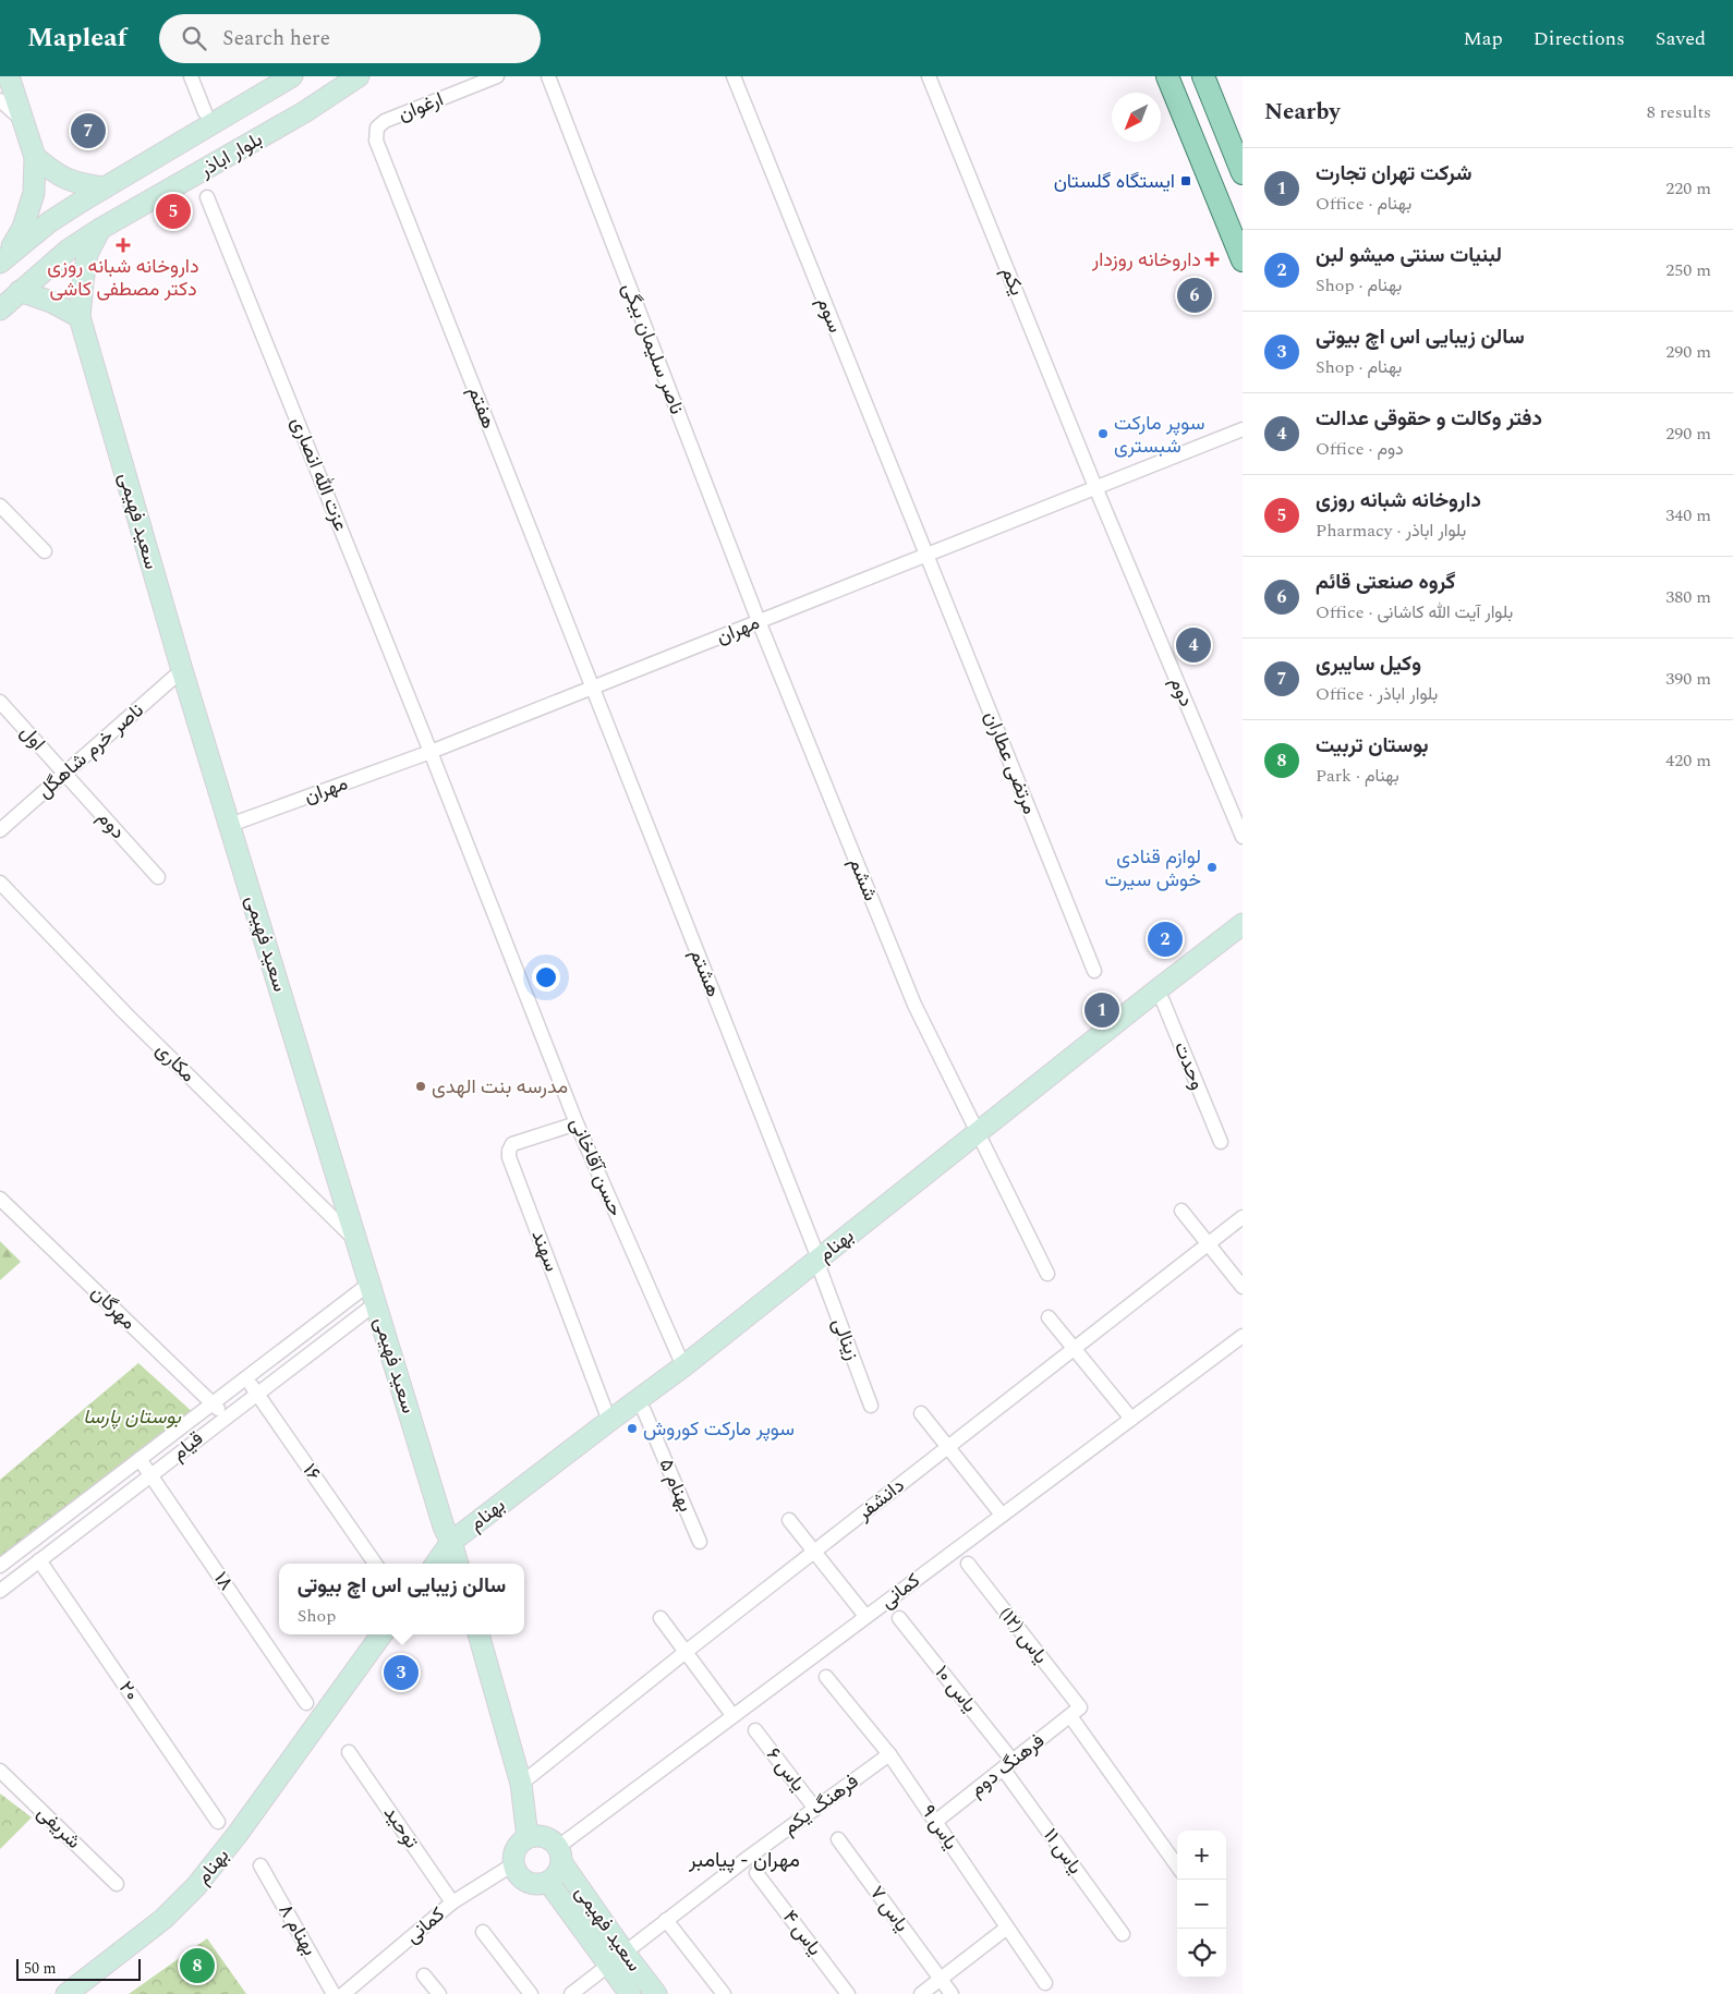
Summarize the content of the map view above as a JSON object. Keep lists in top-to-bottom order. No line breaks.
{"streets":{"main road":["بلوار اباذر","سعید فهیمی","بهنام"],"street":["ارغوان","یکم","سوم","ناصر سلیمان بیگی","هفتم","عزت الله انصاری","مهران","دوم","اول","ناصر خرم شاهگل","مرتضی عطاران","ششم","هشتم","مکاری","وحدت","حسن آقاخانی","سهند","مهرگان","زینالی","قیام","۱۶","بهنام ۵","دانشفر","۱۸","کمانی","یاس (۱۲)","یاس ۱۰","۲۰","فرهنگ دوم","یاس ۶","فرهنگ یکم","شریفی","توحید","یاس ۹","یاس ۱۱","یاس ۷","بهنام ۸","یاس ۴"]},"crossings":[["ارغوان","هفتم"],["یکم","مهران"],["یکم","دوم"],["سوم","مهران"],["سوم","مرتضی عطاران"],["ناصر سلیمان بیگی","مهران"],["ناصر سلیمان بیگی","ششم"],["هفتم","مهران"],["هفتم","هشتم"],["عزت الله انصاری","مهران"],["عزت الله انصاری","حسن آقاخانی"],["سعید فهیمی","مهران"],["سعید فهیمی","ناصر خرم شاهگل"],["سعید فهیمی","مکاری"],["سعید فهیمی","بهنام"],["سعید فهیمی","قیام"],["سعید فهیمی","کمانی"],["سعید فهیمی","فرهنگ یکم"],["مهران","دوم"],["مهران","مرتضی عطاران"],["مهران","ششم"],["مهران","هشتم"],["مهران","حسن آقاخانی"],["دوم","اول"],["دوم","ناصر خرم شاهگل"],["اول","ناصر خرم شاهگل"],["ششم","بهنام"],["هشتم","بهنام"],["هشتم","زینالی"],["وحدت","بهنام"],["حسن آقاخانی","بهنام"],["حسن آقاخانی","سهند"],["بهنام","سهند"],["بهنام","زینالی"],["بهنام","بهنام ۵"],["مهرگان","قیام"],["قیام","۱۶"],["قیام","۱۸"],["قیام","۲۰"],["کمانی","توحید"],["یاس (۱۲)","فرهنگ دوم"],["یاس ۱۰","فرهنگ دوم"],["یاس ۱۰","یاس ۱۱"],["فرهنگ دوم","یاس ۹"],["فرهنگ دوم","یاس ۱۱"],["یاس ۶","فرهنگ یکم"],["فرهنگ یکم","یاس ۹"]],"districts":["مهران - پیامبر"],"parks":["بوستان پارسا"],"places":{"transit":["ایستگاه گلستان"],"health":["داروخانه شبانه روزی دکتر مصطفی کاشی","داروخانه روزدار"],"other":["سوپر مارکت شبستری","لوازم قنادی خوش سیرت","مدرسه بنت الهدی","سوپر ماركت كوروش"]},"scale_bar":"50 m","north":"bottom left","page":{"header":"Mapleaf","search":"Search here","nav":["Map","Directions","Saved"],"heading":["Nearby","8 results"],"pins":["7","5","6","4","2","1","3","8"],"list":[{"mark":"1","name":"شرکت تهران تجارت","note":"Office · بهنام","value":"220 m"},{"mark":"2","name":"لبنیات سنتی میشو لبن","note":"Shop · بهنام","value":"250 m"},{"mark":"3","name":"سالن زیبایی اس اچ بیوتی","note":"Shop · بهنام","value":"290 m"},{"mark":"4","name":"دفتر وکالت و حقوقی عدالت","note":"Office · دوم","value":"290 m"},{"mark":"5","name":"داروخانه شبانه روزی","note":"Pharmacy · بلوار اباذر","value":"340 m"},{"mark":"6","name":"گروه صنعتی قائم","note":"Office · بلوار آیت الله کاشانی","value":"380 m"},{"mark":"7","name":"وکیل سایبری","note":"Office · بلوار اباذر","value":"390 m"},{"mark":"8","name":"بوستان تربیت","note":"Park · بهنام","value":"420 m"}],"popup":["سالن زیبایی اس اچ بیوتی","Shop"],"map_buttons":["+","−"],"scale":"50 m"}}
